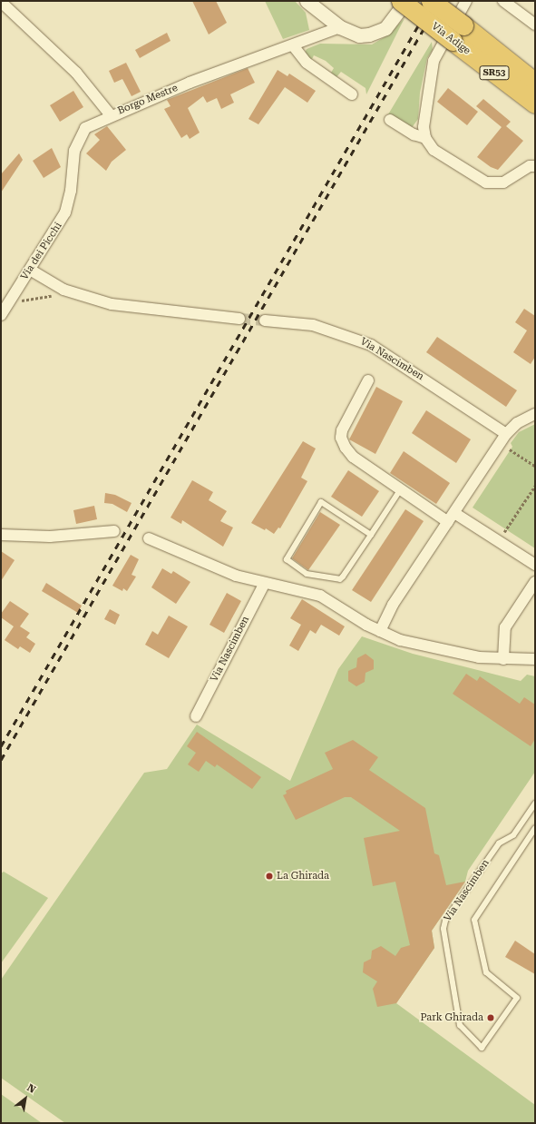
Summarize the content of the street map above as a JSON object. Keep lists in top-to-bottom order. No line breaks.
{"streets":{"highway":["Via Adige","SR53"],"street":["Borgo Mestre","Via dei Picchi","Via Nascimben"]},"crossings":[["Borgo Mestre","Via dei Picchi"]],"places":["La Ghirada","Park Ghirada"],"north":"top right"}
